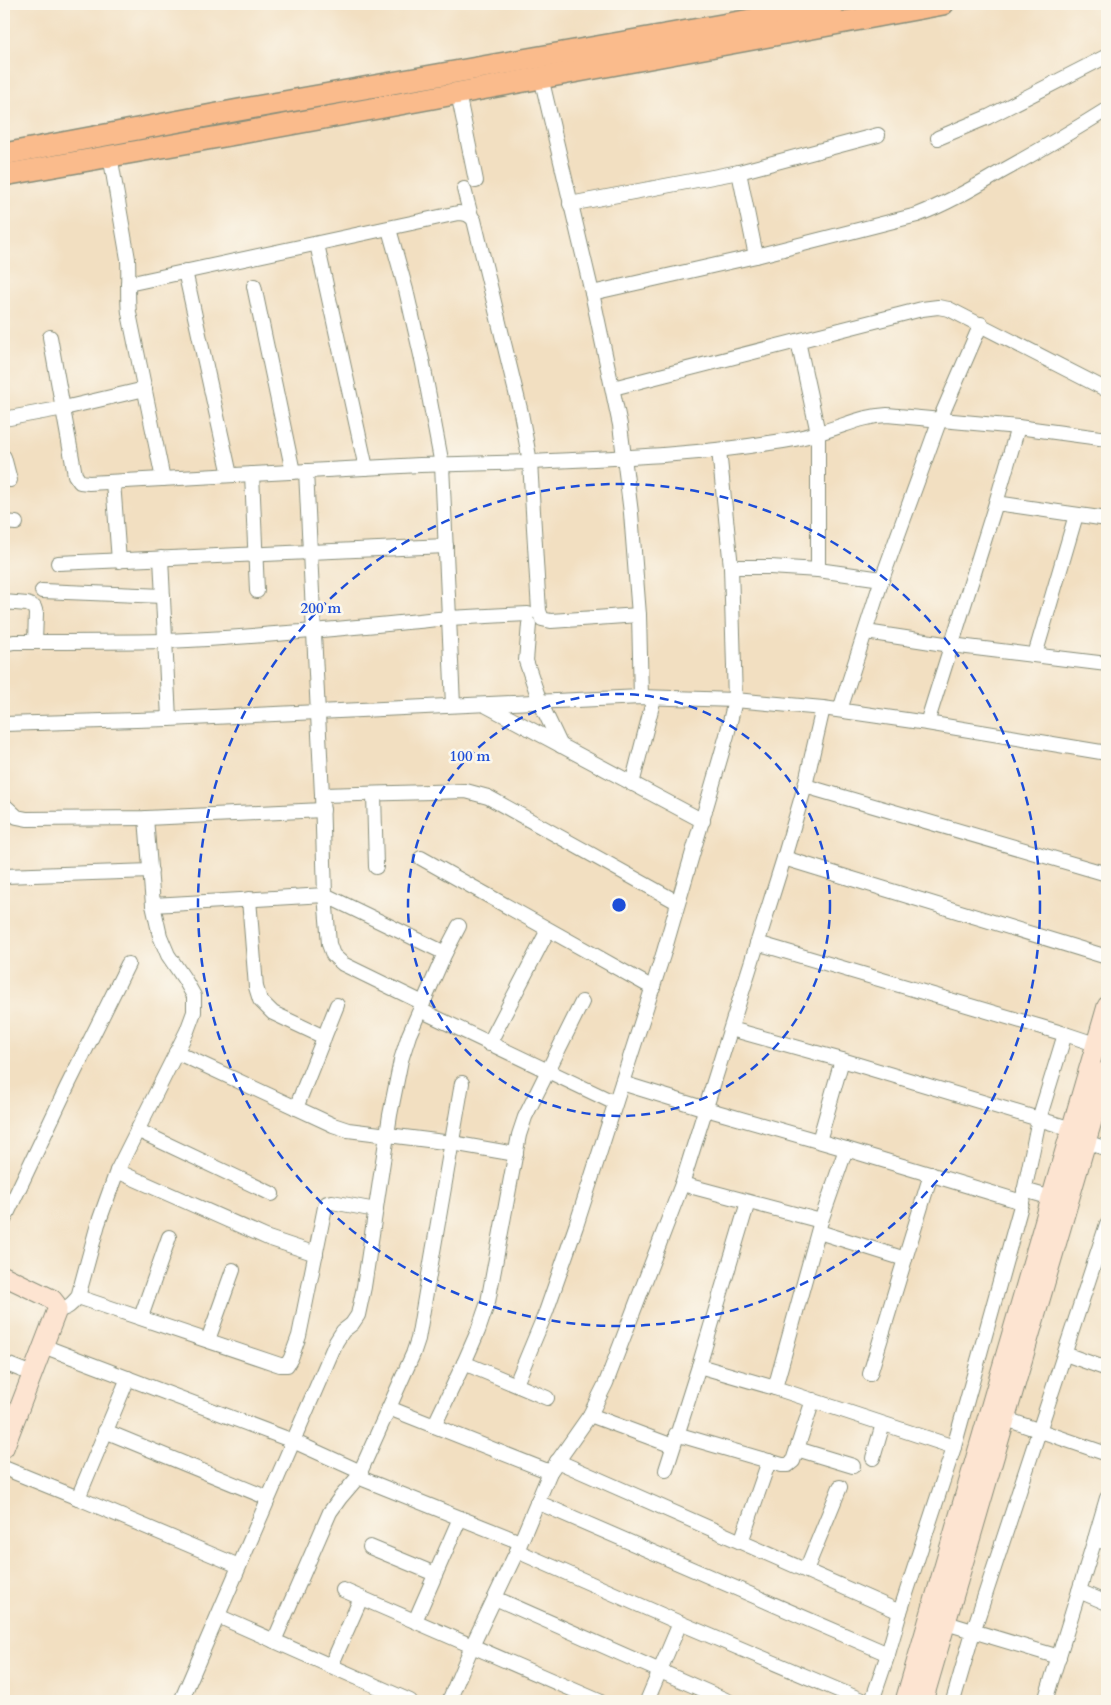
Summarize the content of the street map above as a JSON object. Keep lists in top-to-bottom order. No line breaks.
{"rings":["200 m","100 m"]}
